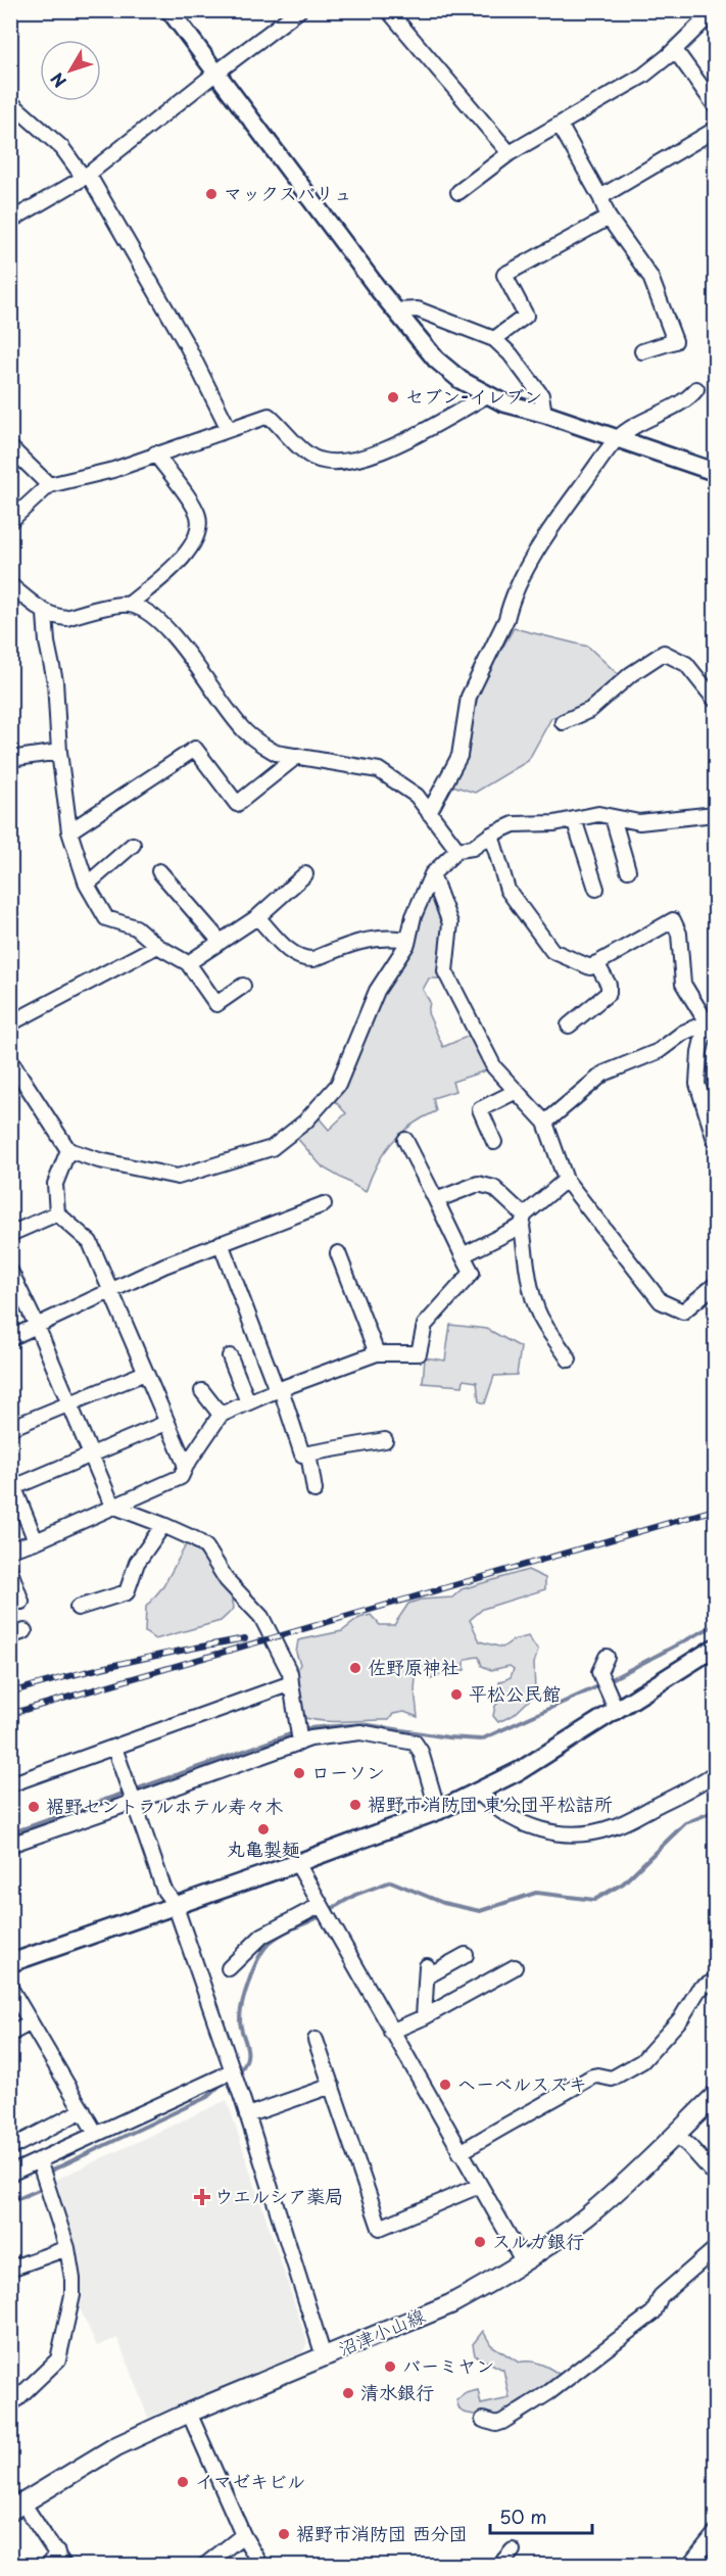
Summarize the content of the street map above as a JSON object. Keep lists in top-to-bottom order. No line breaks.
{"streets":{"main road":["沼津小山線"]},"places":{"other":["マックスバリュ","セブン-イレブン","佐野原神社","平松公民館","ローソン","裾野市消防団 東分団平松詰所","裾野セントラルホテル寿々木","丸亀製麺","ヘーベルスズキ","スルガ銀行","バーミヤン","清水銀行","イマゼキビル","裾野市消防団 西分団"],"health":["ウエルシア薬局"]},"scale_bar":"50 m","north":"bottom left"}
